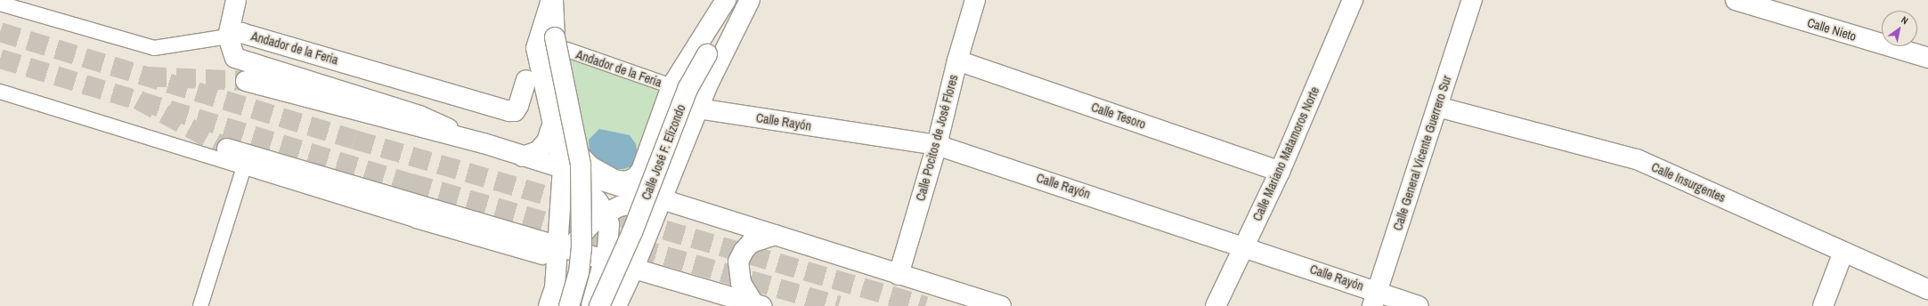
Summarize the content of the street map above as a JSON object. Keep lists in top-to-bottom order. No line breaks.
{"streets":{"street":["Calle Nieto","Andador de la Feria","Calle Tesoro","Calle Rayón","Calle Pocitos de José Flores","Calle José F. Elizondo","Calle General Vicente Guerrero Sur","Calle Mariano Matamoros Norte","Calle Insurgentes"]},"crossings":[["Calle Tesoro","Calle Pocitos de José Flores"],["Calle Tesoro","Calle Mariano Matamoros Norte"],["Calle Rayón","Calle Pocitos de José Flores"],["Calle Rayón","Calle General Vicente Guerrero Sur"],["Calle Rayón","Calle Mariano Matamoros Norte"],["Calle General Vicente Guerrero Sur","Calle Insurgentes"]],"north":"top right"}
